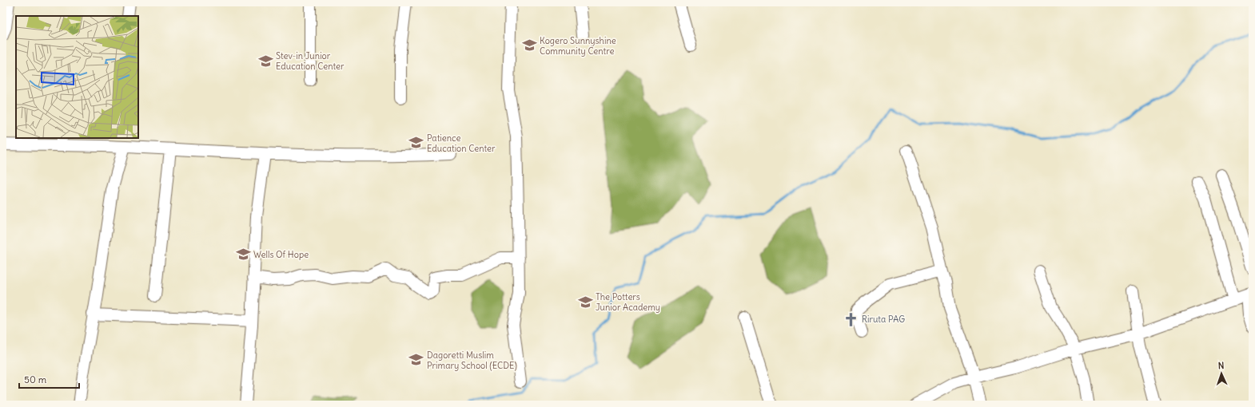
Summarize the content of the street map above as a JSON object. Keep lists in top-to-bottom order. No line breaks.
{"places":{"school or university":["Kogero Sunnyshine Community Centre","Stev-in Junior Education Center","Patience Education Center","Wells Of Hope","The Potters Junior Academy","Dagoretti Muslim Primary School (ECDE)"],"church":["Riruta PAG"]},"scale_bar":"50 m","north":"top"}
